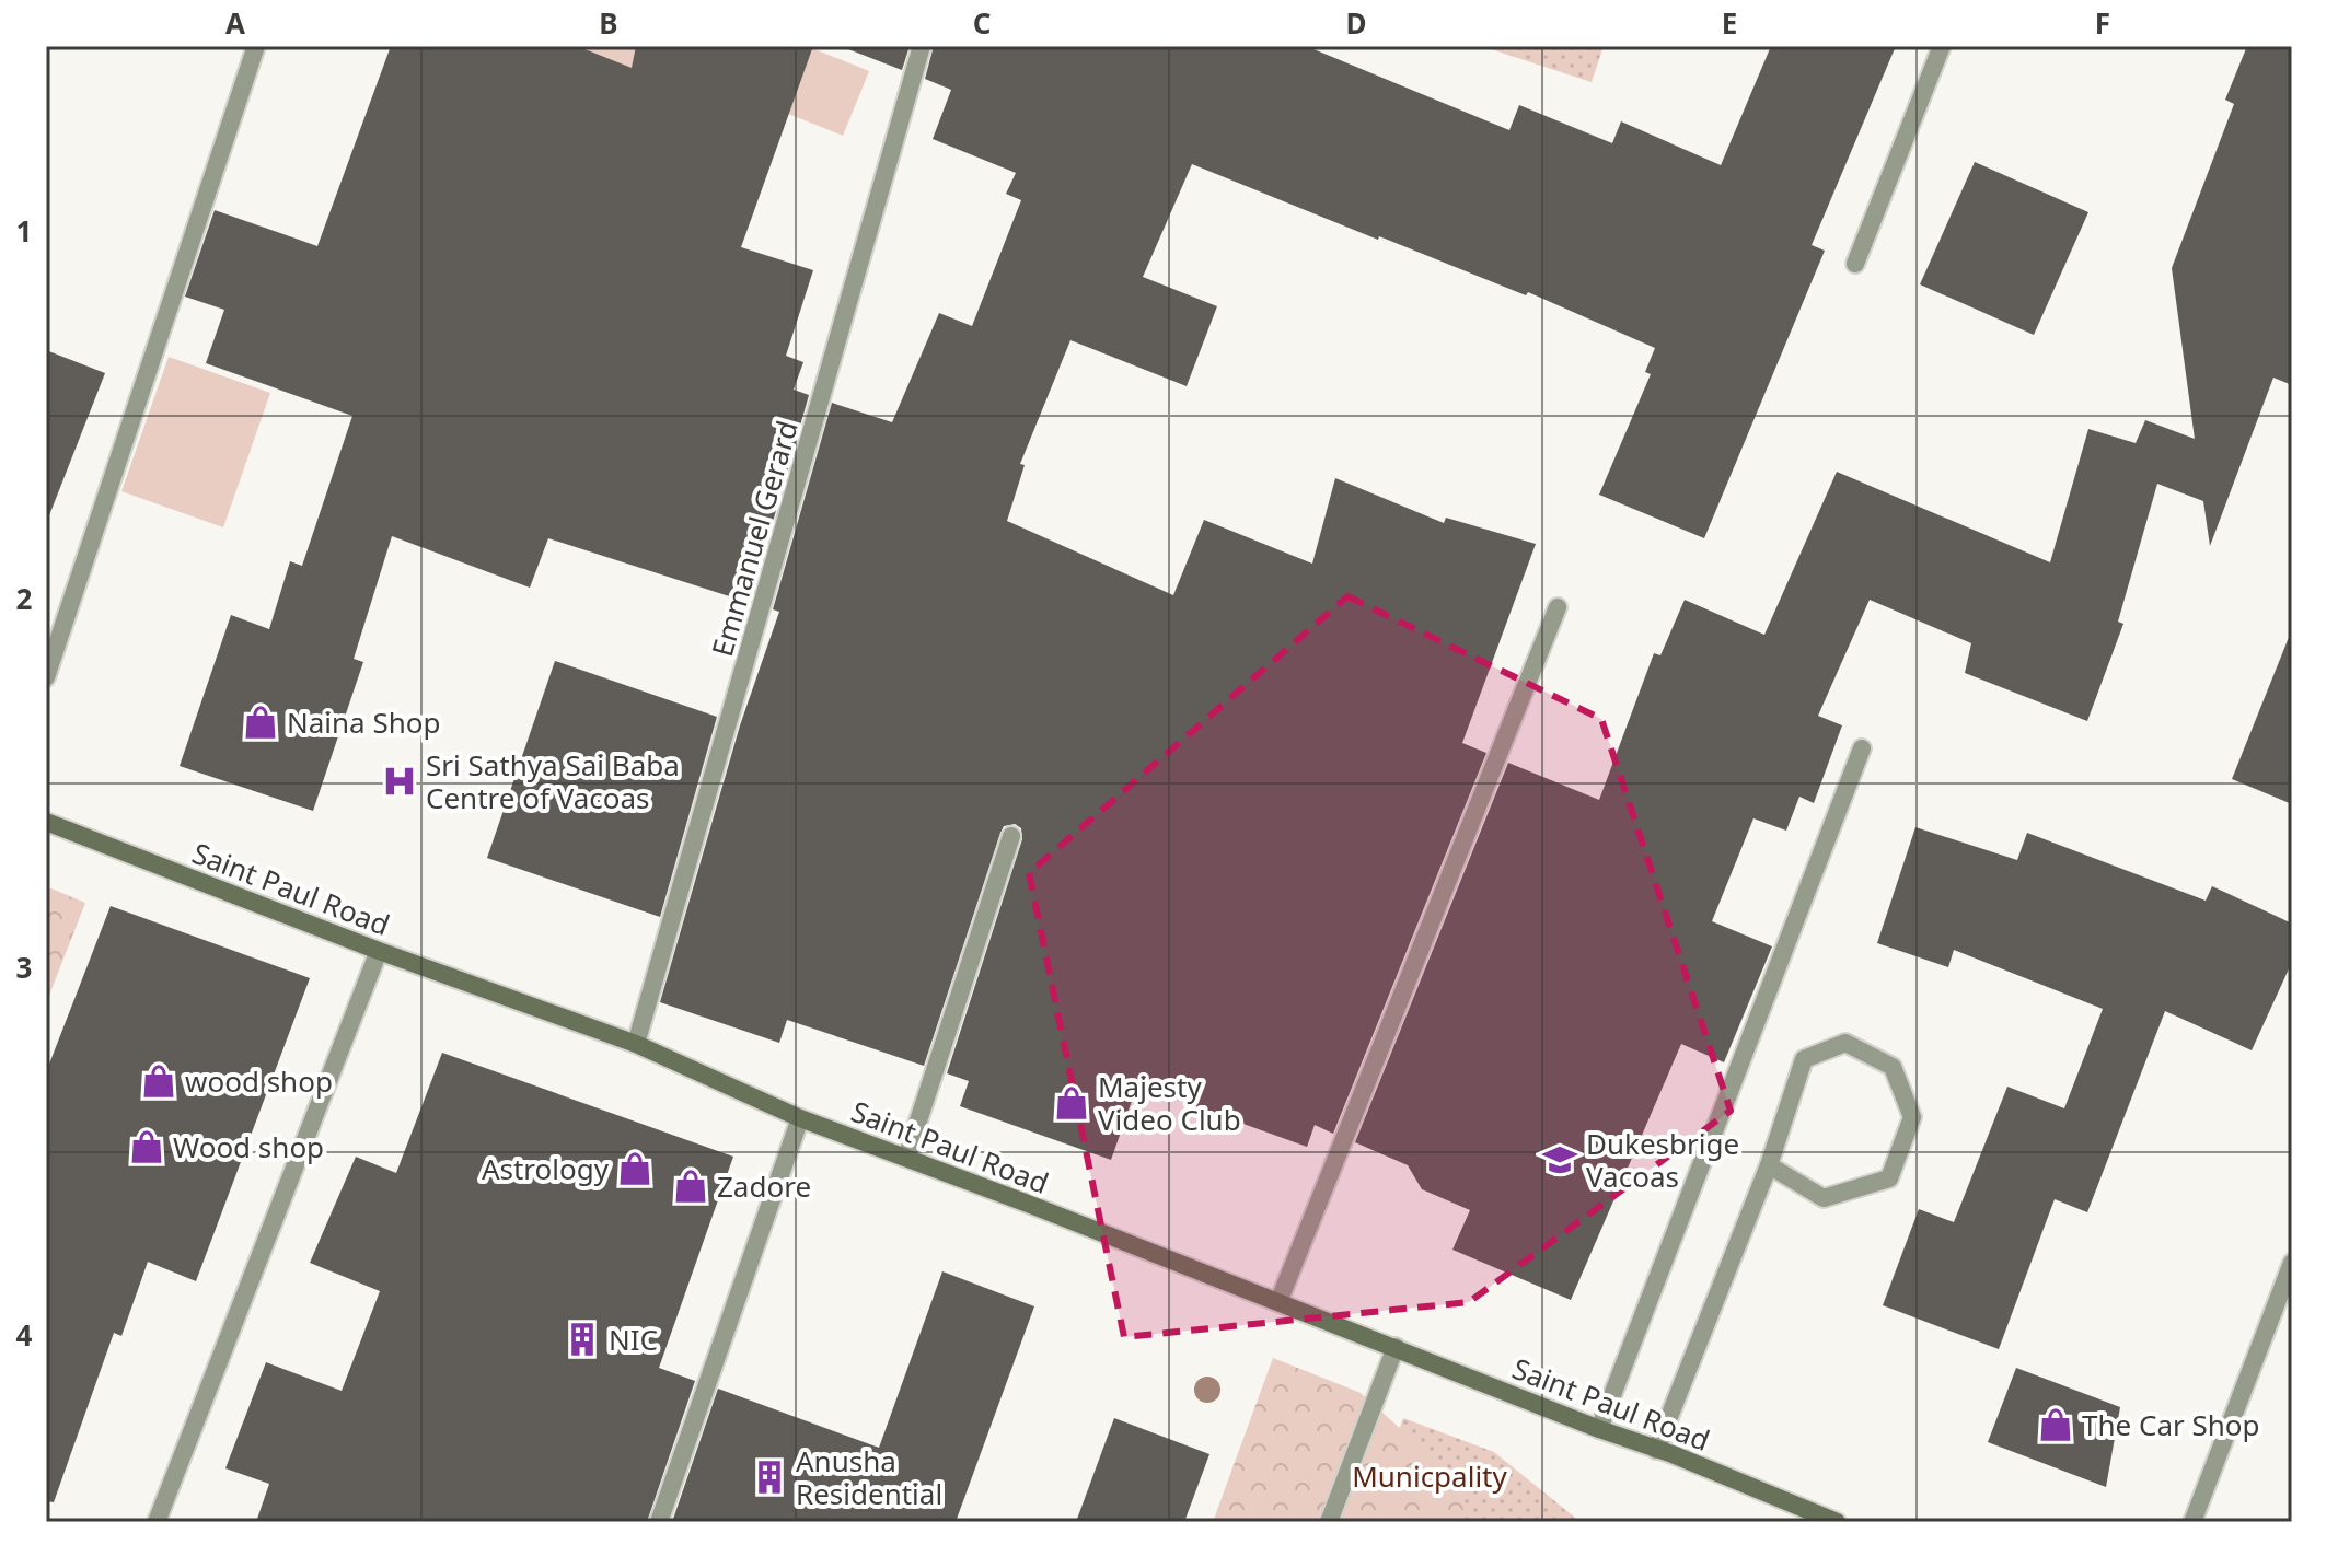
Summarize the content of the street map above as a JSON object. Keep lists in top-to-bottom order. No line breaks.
{"streets":{"main road":["Saint Paul Road"],"street":["Emmanuel Gerard"]},"crossings":[["Emmanuel Gerard","Saint Paul Road"]],"parks":["Municpality"],"places":{"shop":["Naina Shop","wood shop","Majesty Video Club","Wood shop","Astrology","Zadore","The Car Shop"],"hospital":["Sri Sathya Sai Baba Centre of Vacoas"],"school or university":["Dukesbrige Vacoas"],"building":["NIC","Anusha Residential"]},"grid":{"columns":["A","B","C","D","E","F"],"rows":["1","2","3","4"]}}
